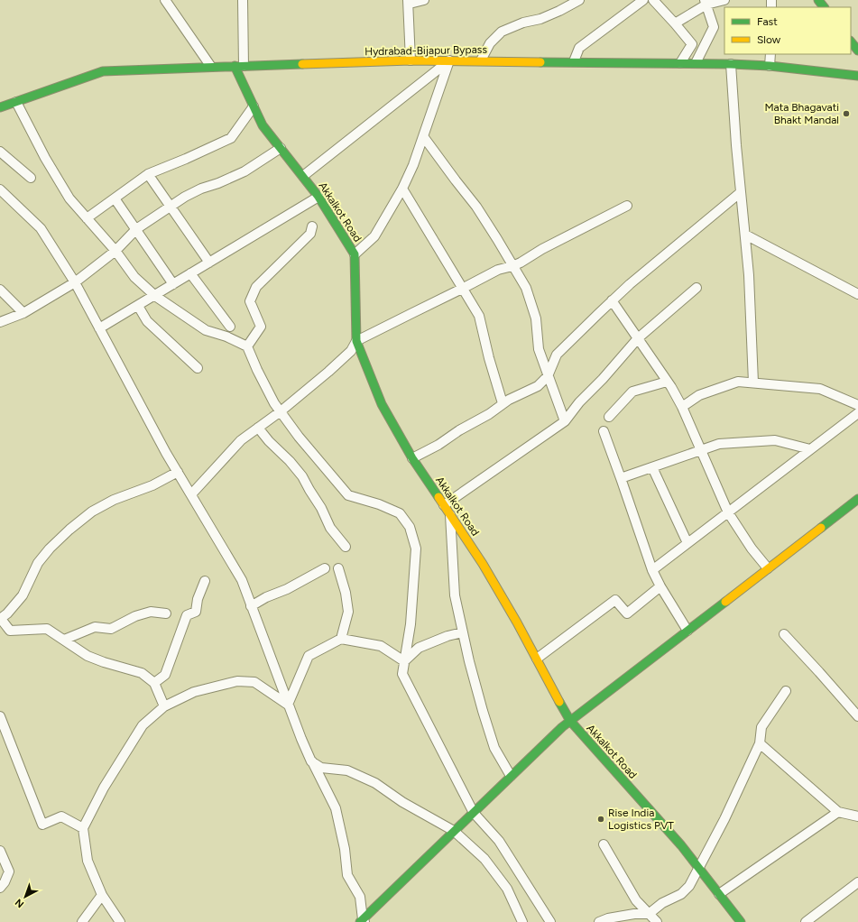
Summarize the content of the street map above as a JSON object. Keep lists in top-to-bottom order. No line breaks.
{"streets":{"street":["Hydrabad-Bijapur Bypass","Akkalkot Road"]},"crossings":[["Hydrabad-Bijapur Bypass","Akkalkot Road"]],"places":["Mata Bhagavati Bhakt Mandal","Rise India Logistics PVT"],"legend":["Fast","Slow"],"north":"bottom left"}
